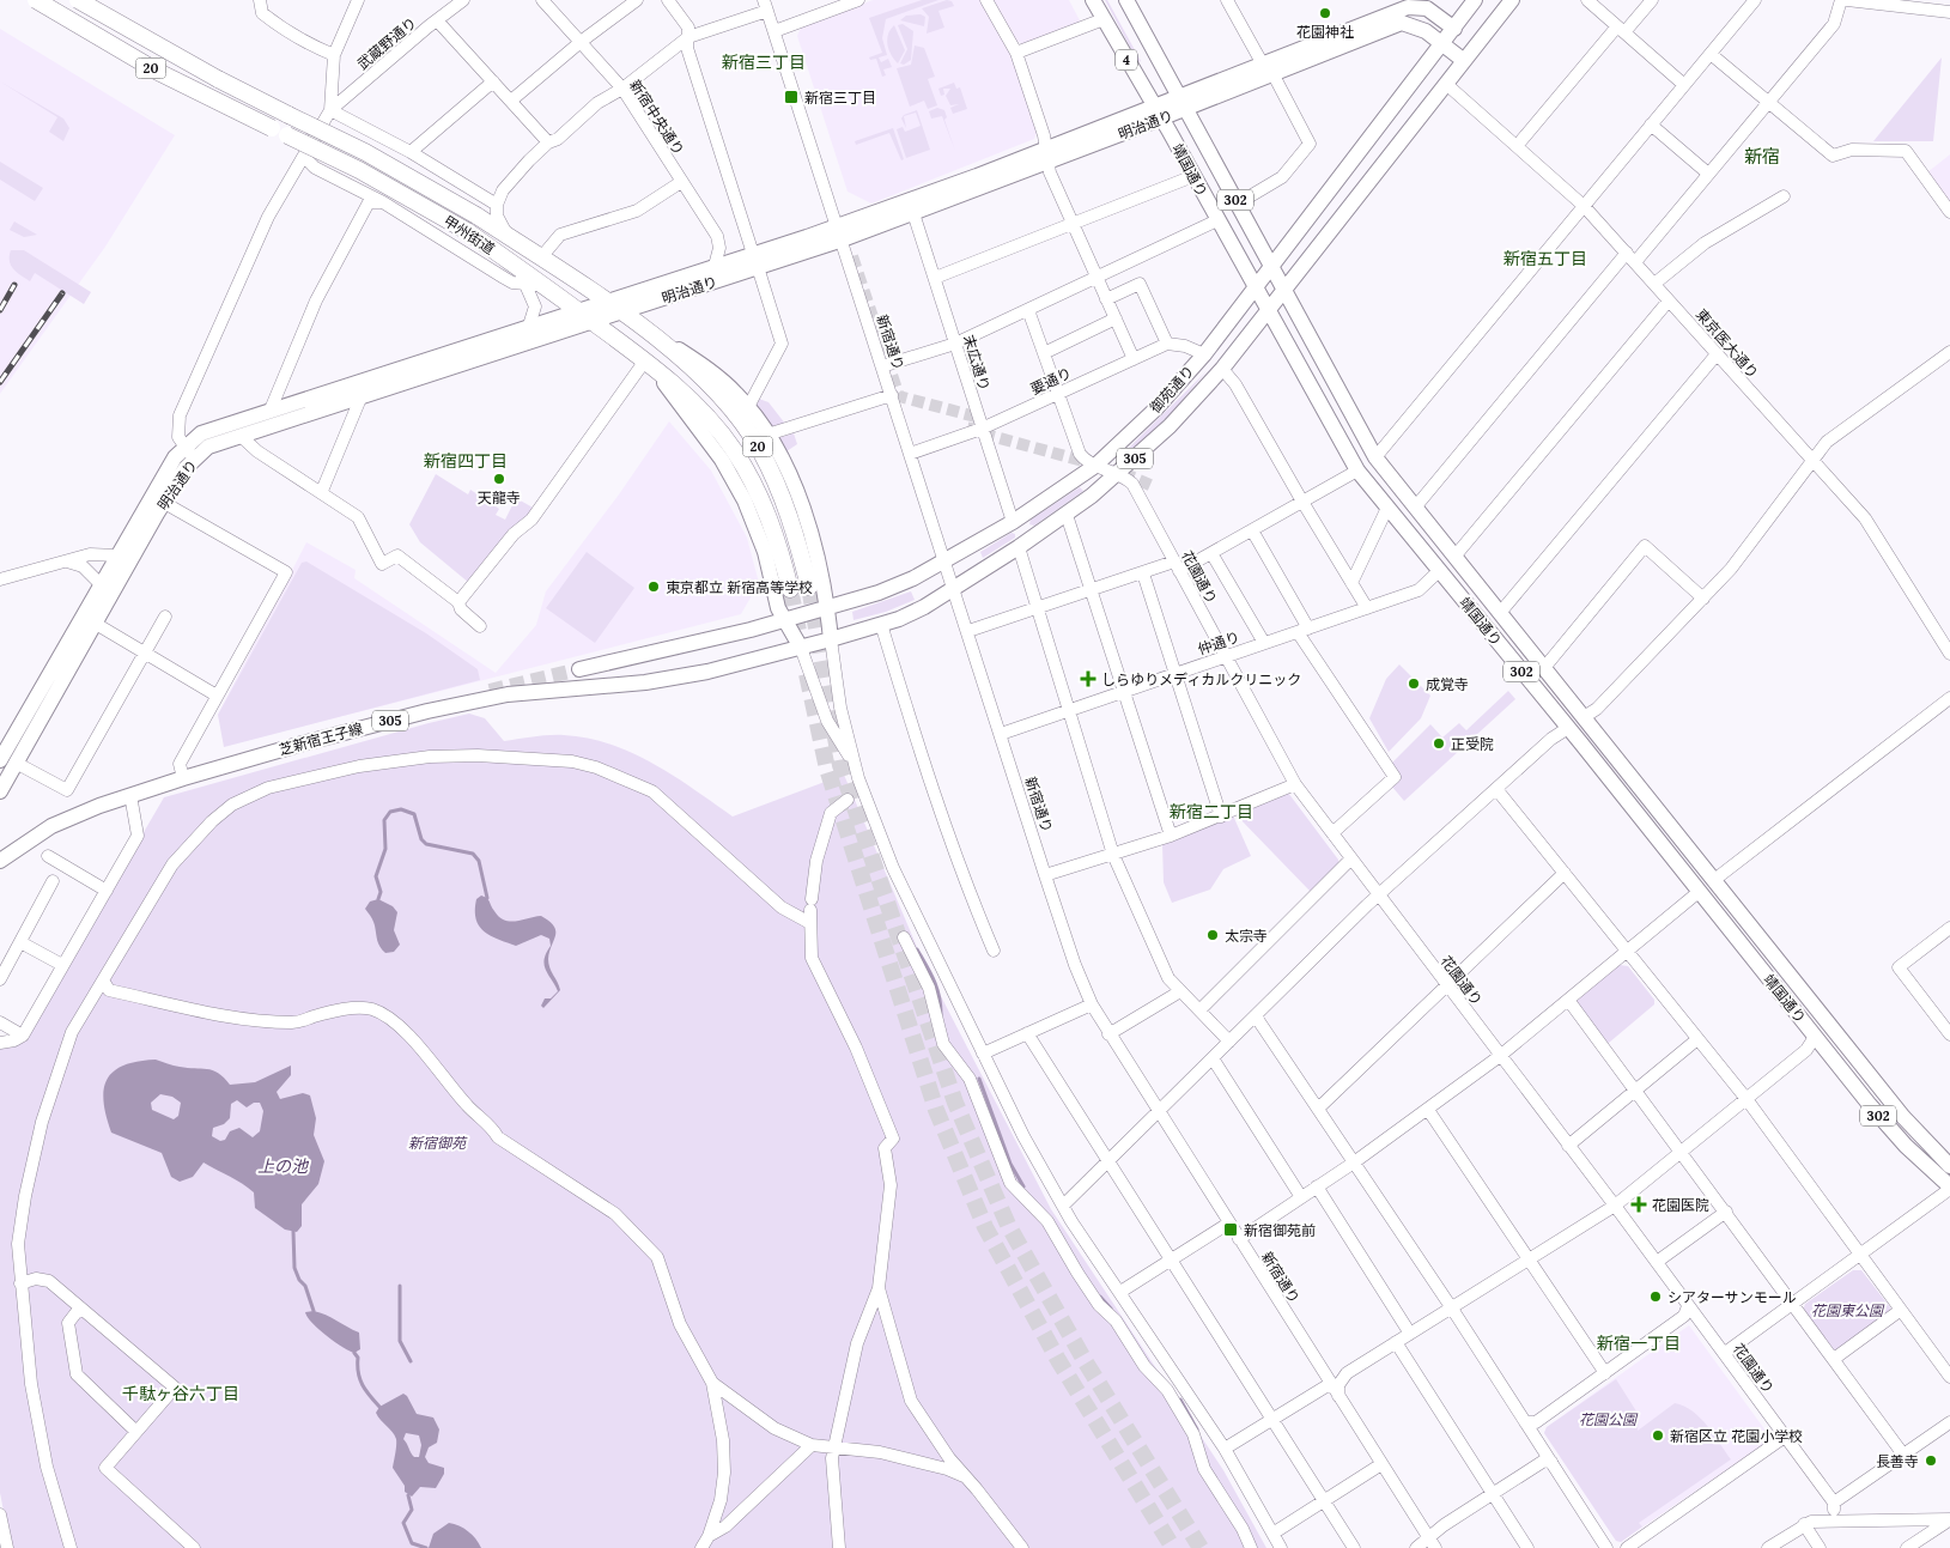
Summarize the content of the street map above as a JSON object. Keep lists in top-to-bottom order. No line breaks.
{"streets":{"highway":["20","甲州街道"],"main road":["4","明治通り","靖国通り","302","御苑通り","305","芝新宿王子線"],"street":["武蔵野通り","新宿中央通り","新宿通り","東京医大通り","末広通り","要通り","花園通り","仲通り"]},"crossings":[["新宿中央通り","明治通り"],["明治通り","靖国通り"],["明治通り","甲州街道"],["明治通り","新宿通り"],["明治通り","末広通り"],["明治通り","御苑通り"],["明治通り","305"],["靖国通り","御苑通り"],["靖国通り","仲通り"],["新宿通り","要通り"],["新宿通り","御苑通り"],["新宿通り","仲通り"],["東京医大通り","御苑通り"],["末広通り","要通り"],["末広通り","御苑通り"],["御苑通り","305"],["御苑通り","花園通り"],["御苑通り","芝新宿王子線"],["花園通り","仲通り"]],"districts":["新宿三丁目","新宿","新宿五丁目","新宿四丁目","新宿二丁目","新宿一丁目","千駄ヶ谷六丁目"],"water":["上の池"],"parks":["新宿御苑","花園東公園","花園公園"],"places":{"other":["花園神社","天龍寺","東京都立 新宿高等学校","成覚寺","正受院","太宗寺","シアターサンモール","新宿区立 花園小学校","長善寺"],"transit":["新宿三丁目","新宿御苑前"],"health":["しらゆりメディカルクリニック","花園医院"]}}
